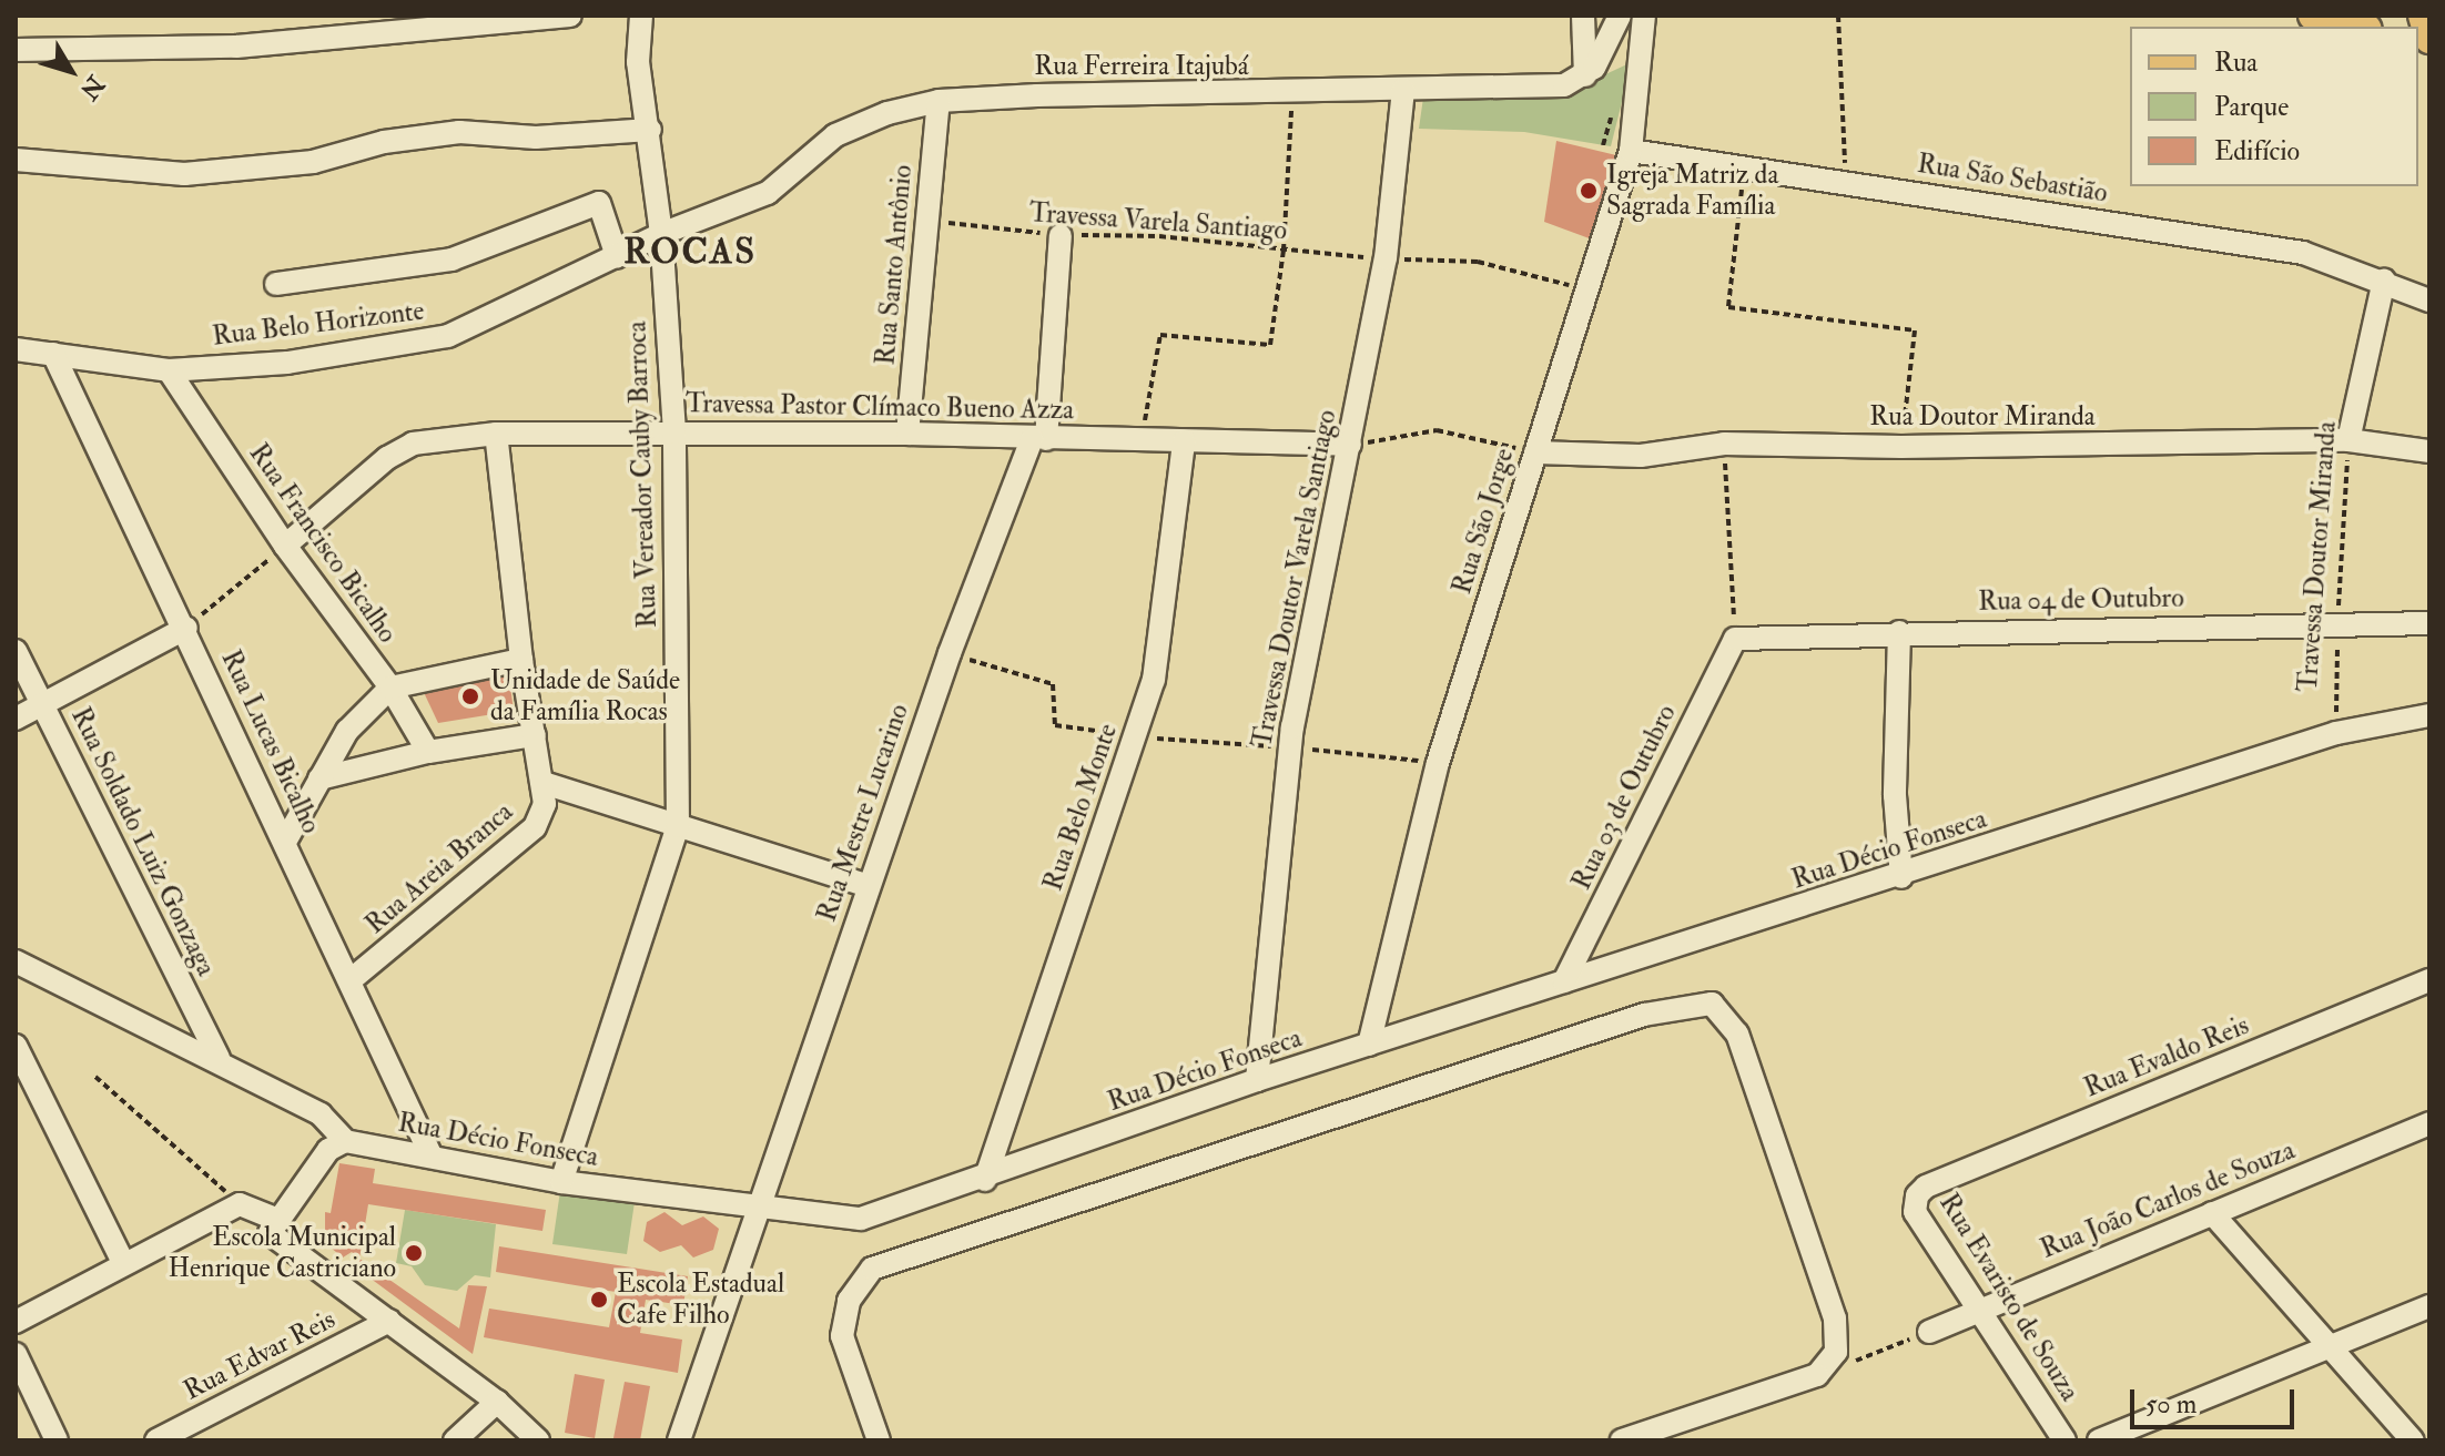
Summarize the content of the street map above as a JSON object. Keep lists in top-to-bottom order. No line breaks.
{"streets":{"street":["Rua Ferreira Itajubá","Rua São Sebastião","Rua Santo Antônio","Rua Belo Horizonte","Travessa Pastor Clímaco Bueno Azza","Rua Doutor Miranda","Rua Vereador Cauby Barroca","Rua São Jorge","Rua Francisco Bicalho","Travessa Doutor Miranda","Travessa Doutor Varela Santiago","Rua 04 de Outubro","Rua Lucas Bicalho","Rua 03 de Outubro","Rua Belo Monte","Rua Mestre Lucarino","Rua Soldado Luiz Gonzaga","Rua Décio Fonseca","Rua Areia Branca","Rua Evaldo Reis","Rua João Carlos de Souza","Rua Evaristo de Souza","Rua Edvar Reis"],"path":["Travessa Varela Santiago"]},"crossings":[["Rua Ferreira Itajubá","Rua Santo Antônio"],["Rua Ferreira Itajubá","Rua Belo Horizonte"],["Rua Ferreira Itajubá","Rua Vereador Cauby Barroca"],["Rua Ferreira Itajubá","Travessa Doutor Varela Santiago"],["Rua São Sebastião","Rua São Jorge"],["Rua São Sebastião","Travessa Doutor Miranda"],["Travessa Varela Santiago","Rua Santo Antônio"],["Travessa Varela Santiago","Rua São Jorge"],["Travessa Varela Santiago","Travessa Doutor Varela Santiago"],["Travessa Varela Santiago","Rua Mestre Lucarino"],["Rua Santo Antônio","Travessa Pastor Clímaco Bueno Azza"],["Rua Belo Horizonte","Rua Vereador Cauby Barroca"],["Rua Belo Horizonte","Rua Francisco Bicalho"],["Rua Belo Horizonte","Rua Lucas Bicalho"],["Travessa Pastor Clímaco Bueno Azza","Rua Vereador Cauby Barroca"],["Travessa Pastor Clímaco Bueno Azza","Rua Francisco Bicalho"],["Travessa Pastor Clímaco Bueno Azza","Travessa Doutor Varela Santiago"],["Travessa Pastor Clímaco Bueno Azza","Rua Belo Monte"],["Travessa Pastor Clímaco Bueno Azza","Rua Mestre Lucarino"],["Rua Doutor Miranda","Rua São Jorge"],["Rua Doutor Miranda","Travessa Doutor Miranda"],["Rua Vereador Cauby Barroca","Rua Décio Fonseca"],["Rua São Jorge","Rua Décio Fonseca"],["Travessa Doutor Miranda","Rua 04 de Outubro"],["Travessa Doutor Miranda","Rua Décio Fonseca"],["Travessa Doutor Varela Santiago","Rua Décio Fonseca"],["Rua 04 de Outubro","Rua 03 de Outubro"],["Rua Lucas Bicalho","Rua Décio Fonseca"],["Rua Lucas Bicalho","Rua Areia Branca"],["Rua 03 de Outubro","Rua Décio Fonseca"],["Rua Belo Monte","Rua Décio Fonseca"],["Rua Mestre Lucarino","Rua Décio Fonseca"],["Rua Evaldo Reis","Rua Evaristo de Souza"],["Rua João Carlos de Souza","Rua Evaristo de Souza"]],"districts":["ROCAS"],"places":["Igreja Matriz da Sagrada Família","Unidade de Saúde da Família Rocas","Escola Municipal Henrique Castriciano","Escola Estadual Cafe Filho"],"legend":["Rua","Parque","Edifício"],"scale_bar":"50 m","north":"bottom right"}
